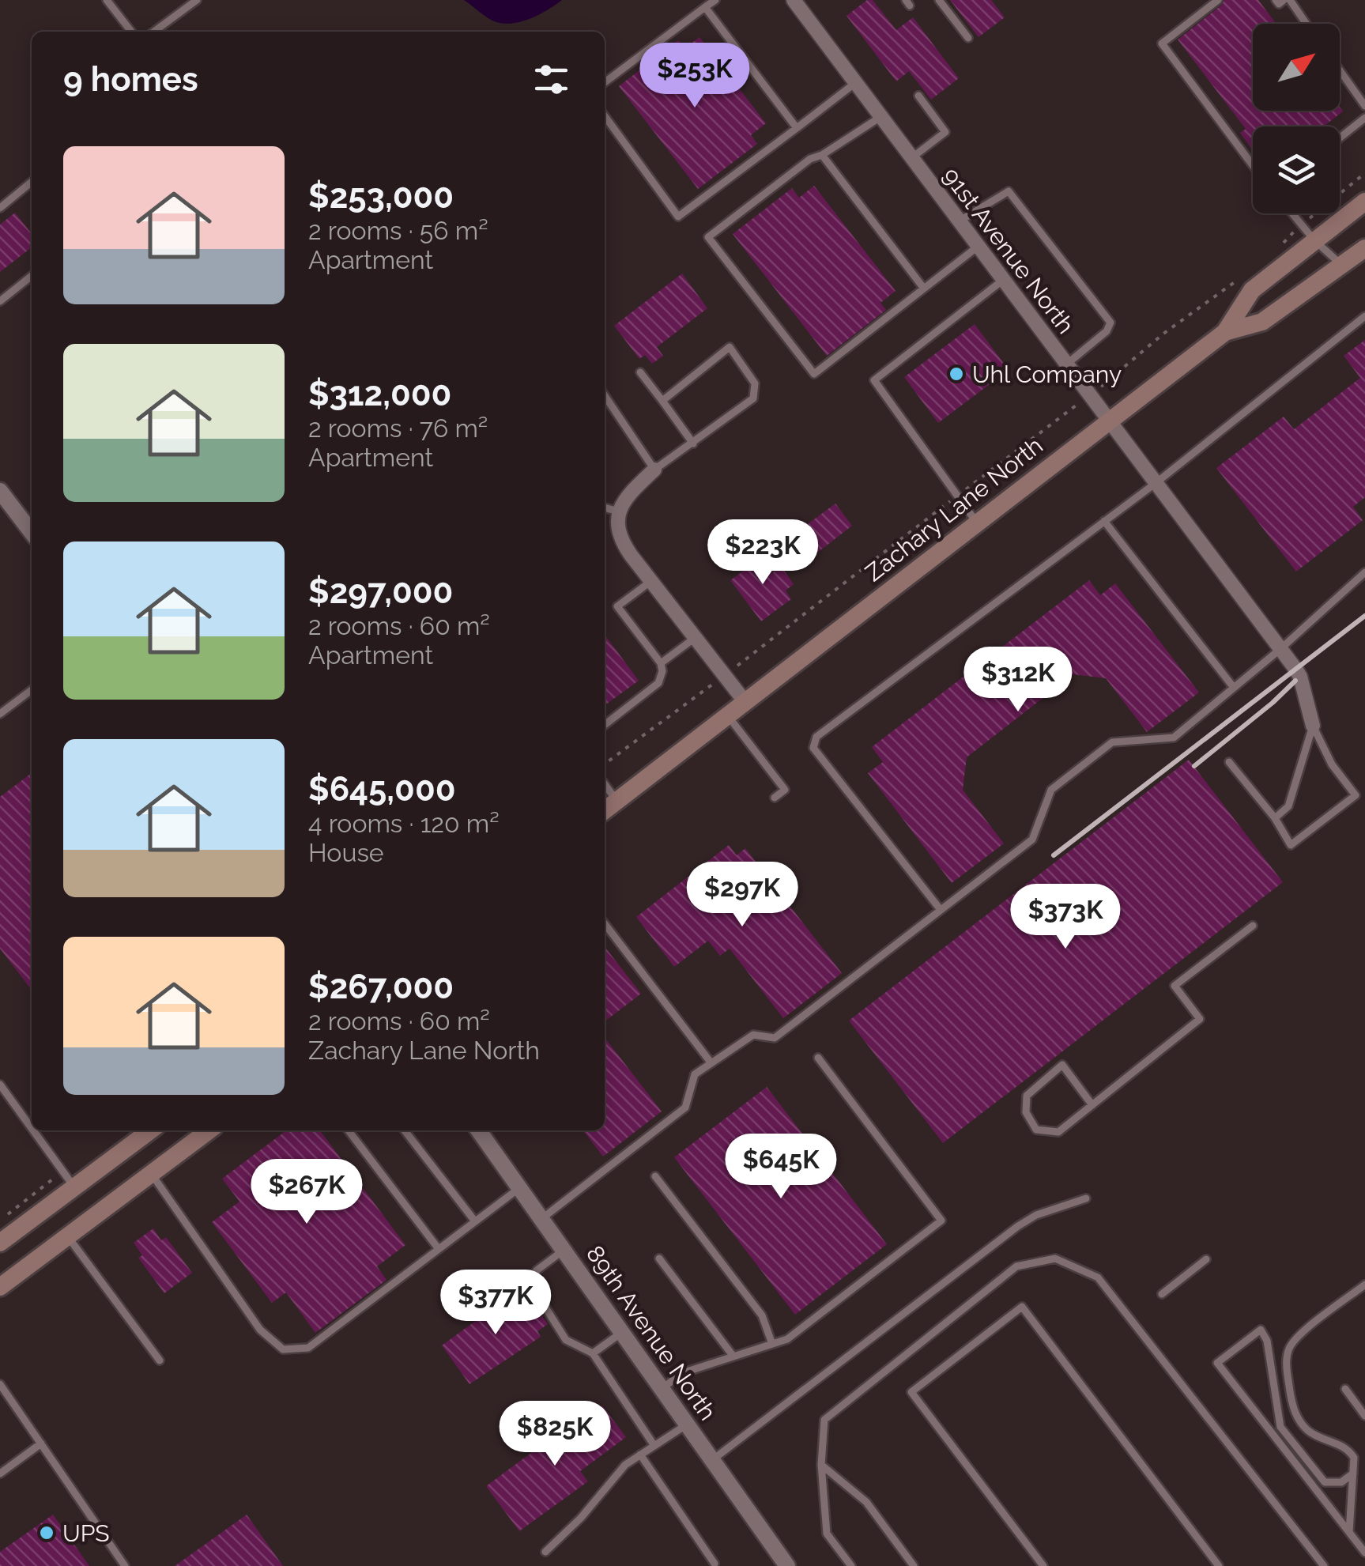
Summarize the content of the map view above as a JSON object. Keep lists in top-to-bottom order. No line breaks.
{"streets":{"main road":["Zachary Lane North"],"street":["91st Avenue North","89th Avenue North"]},"crossings":[["91st Avenue North","Zachary Lane North"]],"places":["Uhl Company","UPS"],"north":"top right","page":{"heading":"9 homes","price":["$253K","$223K","$312K","$297K","$373K","$645K","$267K","$377K","$825K"],"list":[{"name":"$253,000","note":"2 rooms · 56 m² · Apartment"},{"name":"$312,000","note":"2 rooms · 76 m² · Apartment"},{"name":"$297,000","note":"2 rooms · 60 m² · Apartment"},{"name":"$645,000","note":"4 rooms · 120 m² · House"},{"name":"$267,000","note":"2 rooms · 60 m² · Zachary Lane North"}]}}
